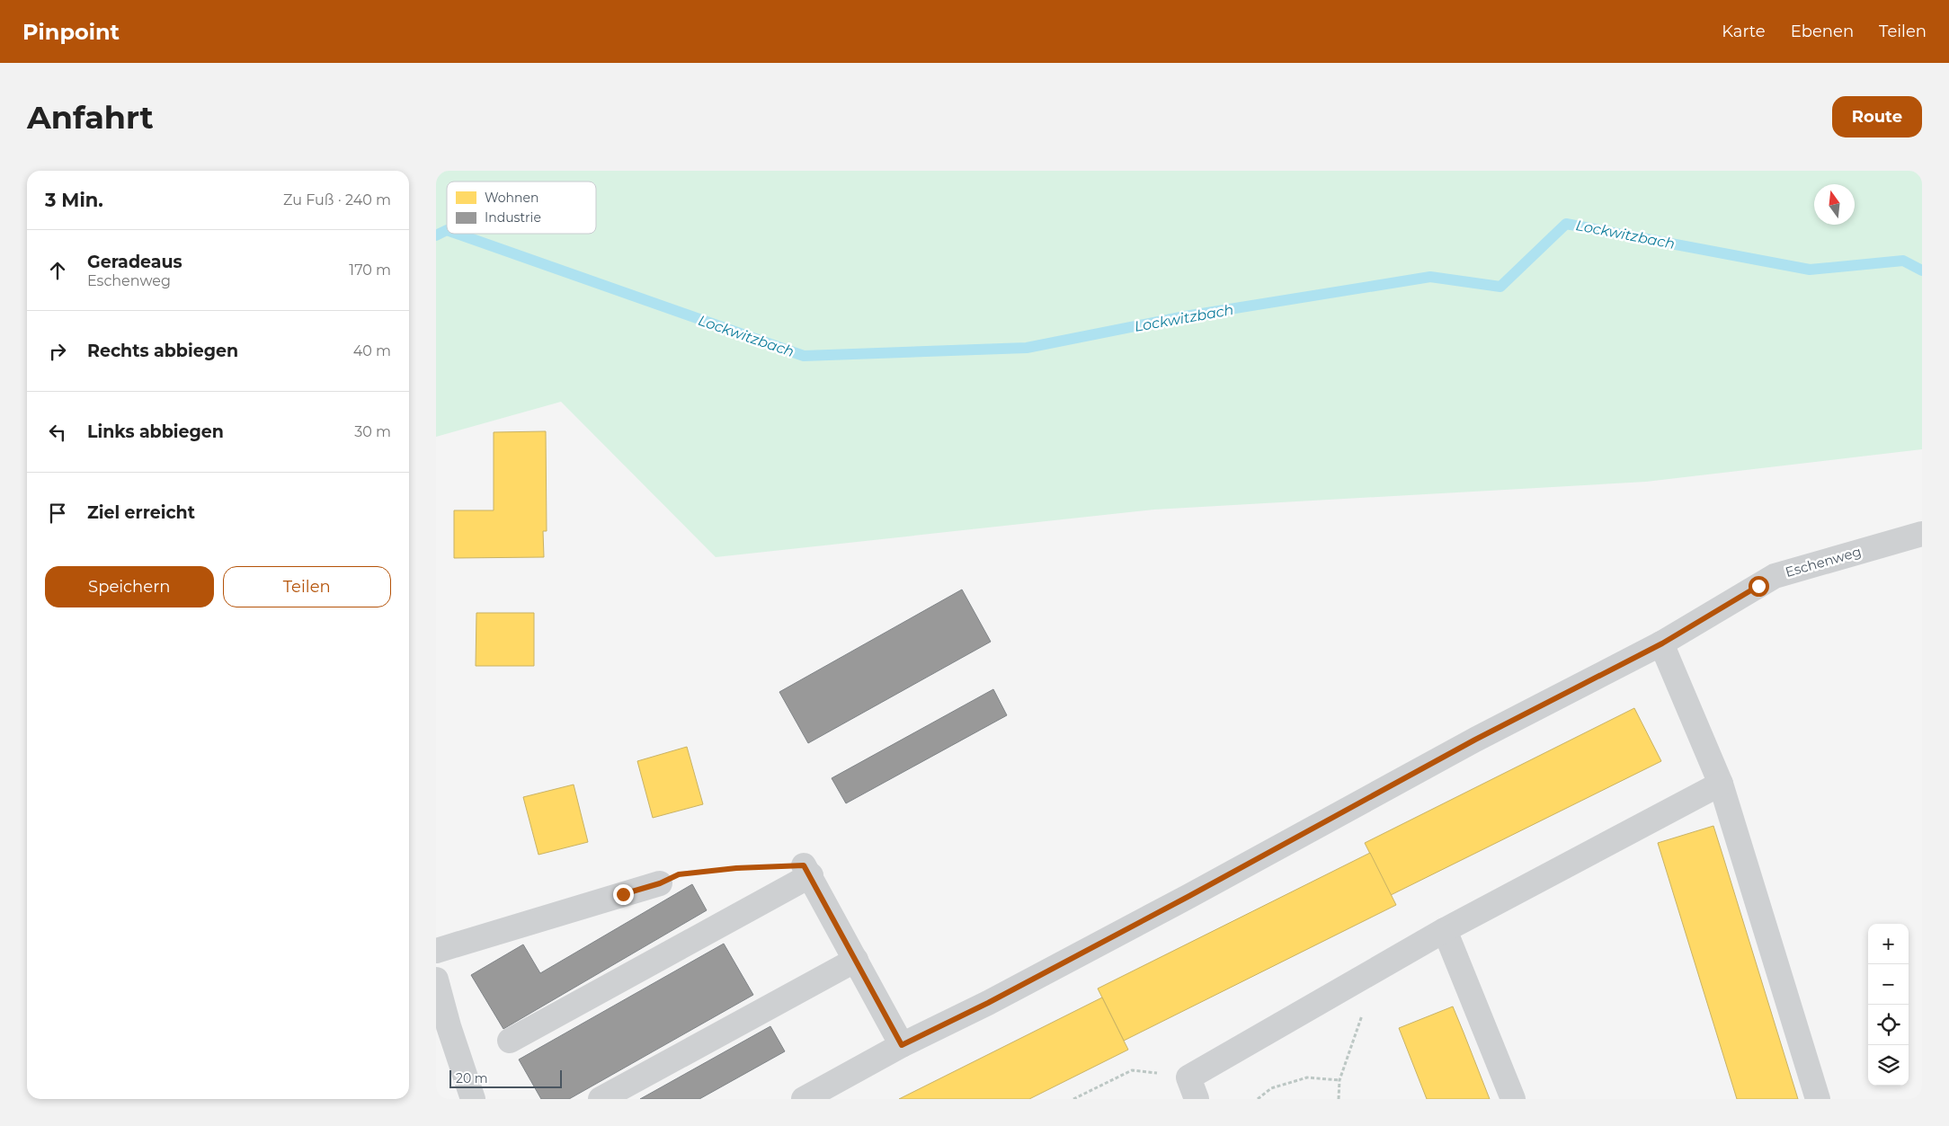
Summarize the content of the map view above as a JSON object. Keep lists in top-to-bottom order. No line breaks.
{"streets":{"street":["Eschenweg"]},"water":["Lockwitzbach"],"legend":["Wohnen","Industrie"],"scale_bar":"20 m","north":"top","page":{"header":"Pinpoint","nav":["Karte","Ebenen","Teilen"],"buttons":["Route",["Speichern","Teilen"]],"title":"Anfahrt","heading":["3 Min.","Zu Fuß · 240 m"],"list":[["Geradeaus","Eschenweg","170 m"],["Rechts abbiegen","40 m"],["Links abbiegen","30 m"],"Ziel erreicht"],"map_buttons":["+","−"],"scale":"20 m"}}
